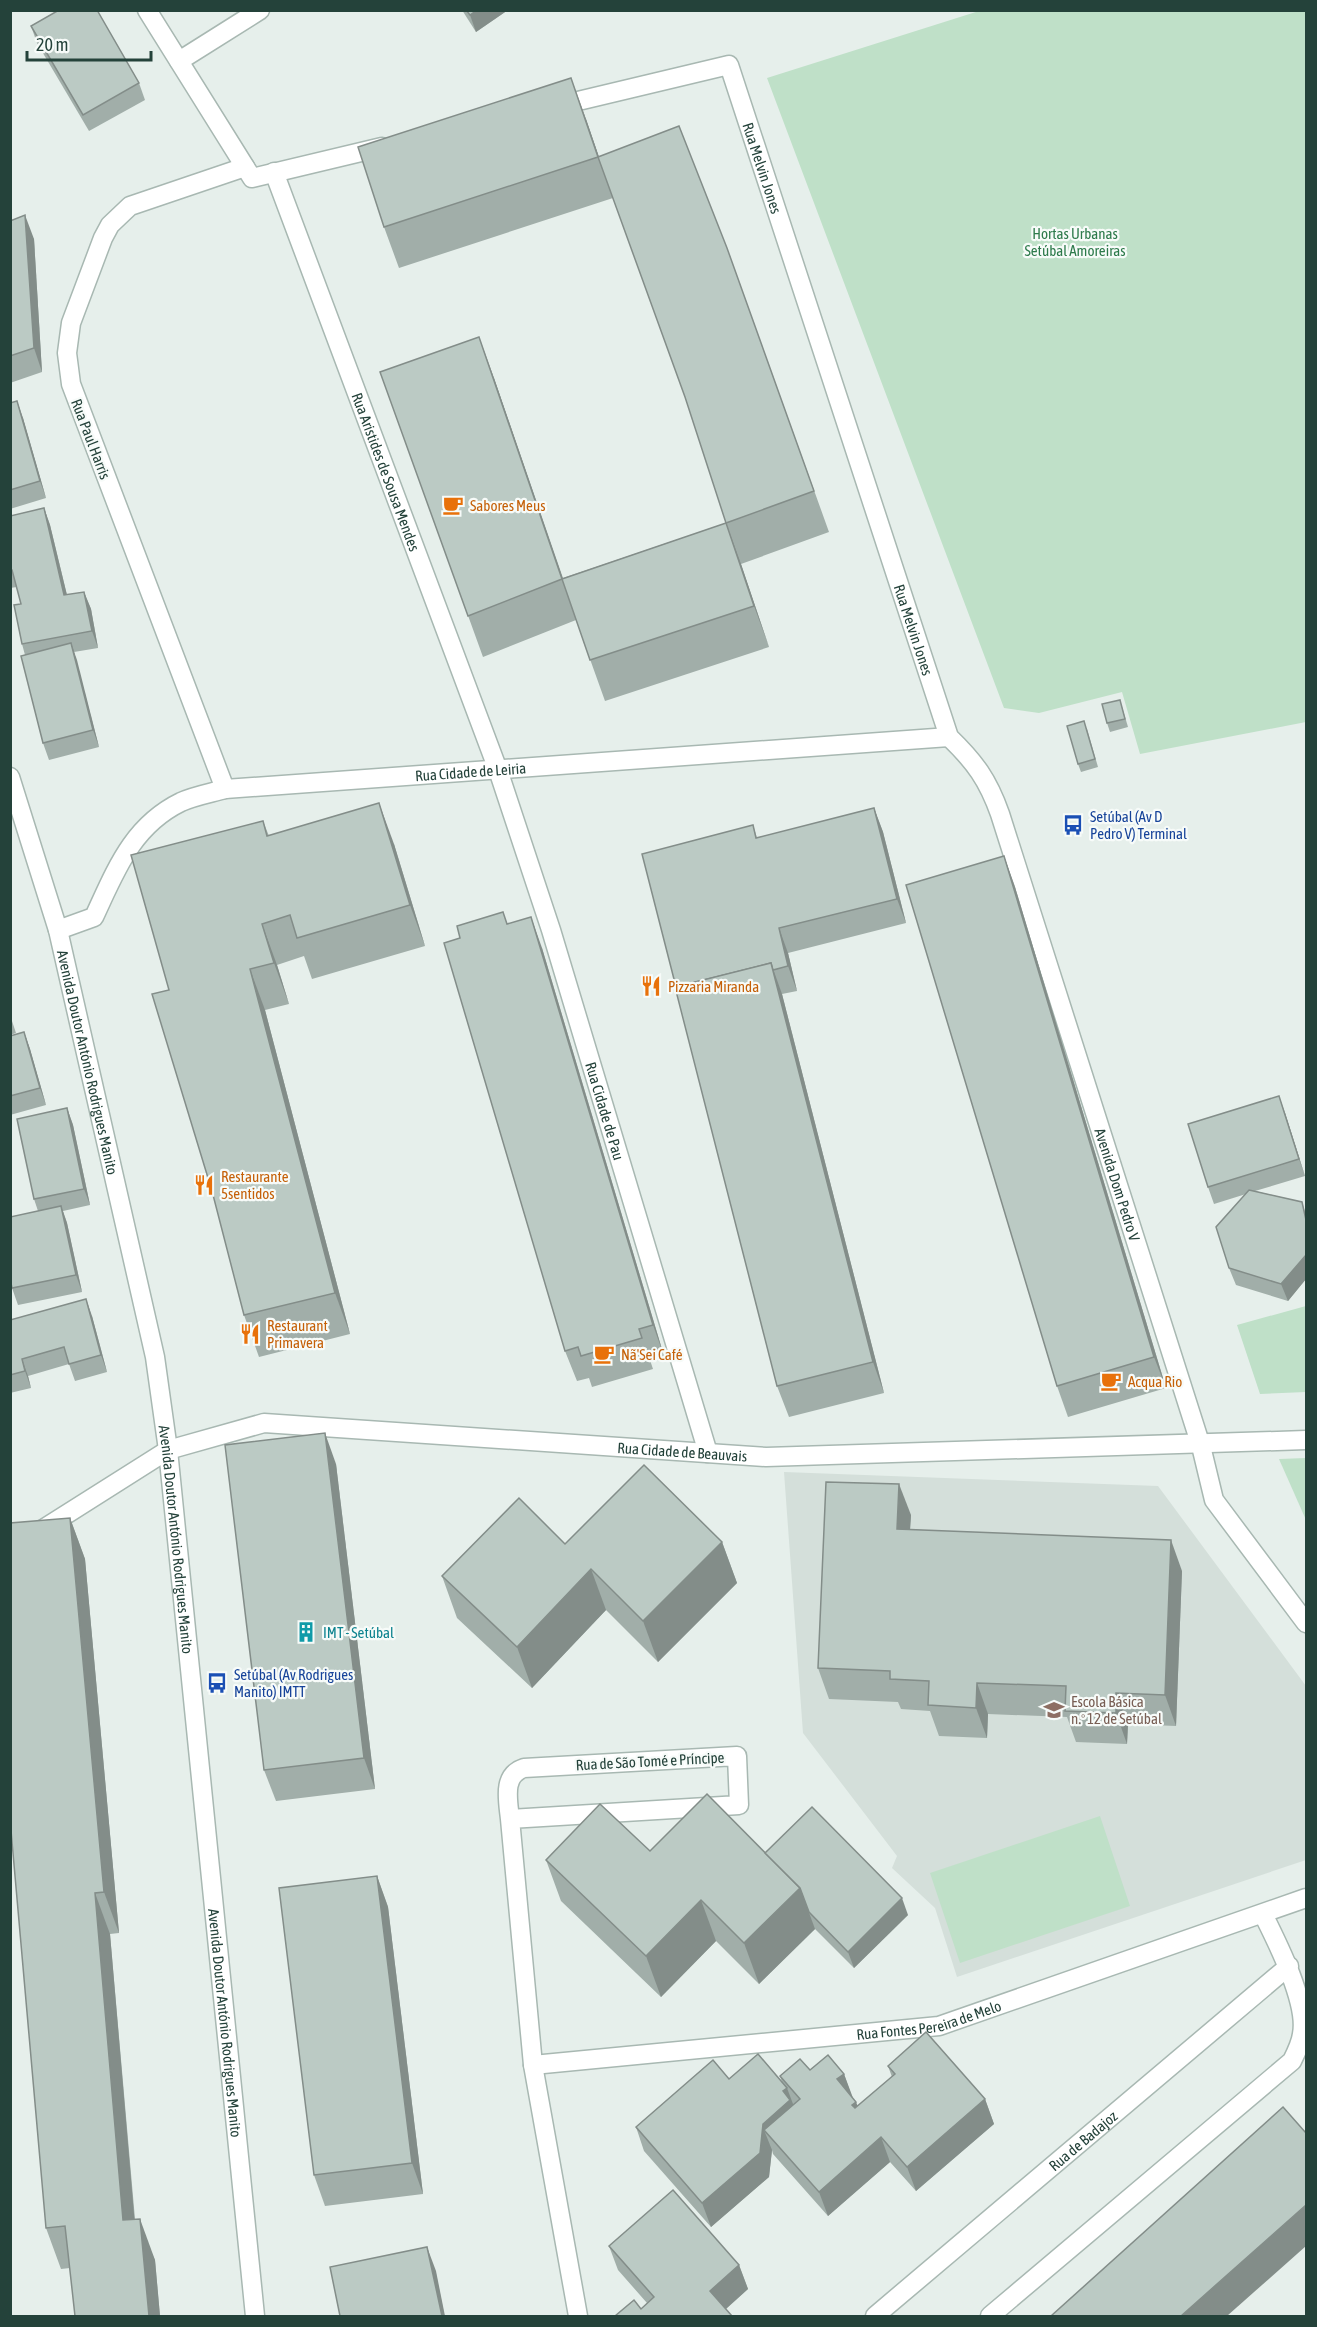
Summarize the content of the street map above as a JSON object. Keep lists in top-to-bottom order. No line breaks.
{"streets":{"street":["Rua Melvin Jones","Rua Paul Harris","Rua Aristides de Sousa Mendes","Rua Cidade de Leiria","Avenida Doutor António Rodrigues Manito","Rua Cidade de Pau","Avenida Dom Pedro V","Rua Cidade de Beauvais","Rua de São Tomé e Príncipe","Rua Fontes Pereira de Melo","Rua de Badajoz"]},"crossings":[["Rua Melvin Jones","Rua Cidade de Leiria"],["Rua Melvin Jones","Avenida Dom Pedro V"],["Rua Paul Harris","Rua Cidade de Leiria"],["Rua Aristides de Sousa Mendes","Rua Cidade de Leiria"],["Rua Aristides de Sousa Mendes","Rua Cidade de Pau"],["Rua Cidade de Leiria","Avenida Doutor António Rodrigues Manito"],["Rua Cidade de Leiria","Rua Cidade de Pau"],["Rua Cidade de Leiria","Avenida Dom Pedro V"],["Avenida Doutor António Rodrigues Manito","Rua Cidade de Beauvais"],["Rua Cidade de Pau","Rua Cidade de Beauvais"],["Avenida Dom Pedro V","Rua Cidade de Beauvais"],["Rua de São Tomé e Príncipe","Rua Fontes Pereira de Melo"]],"parks":["Hortas Urbanas Setúbal Amoreiras"],"places":{"cafe":["Sabores Meus","Nã'Sei Café","Acqua Rio"],"bus stop":["Setúbal (Av D Pedro V) Terminal","Setúbal (Av Rodrigues Manito) IMTT"],"restaurant":["Pizzaria Miranda","Restaurante 5sentidos","Restaurant Primavera"],"building":["IMT - Setúbal"],"school or university":["Escola Básica n.º 12 de Setúbal"]},"scale_bar":"20 m"}
